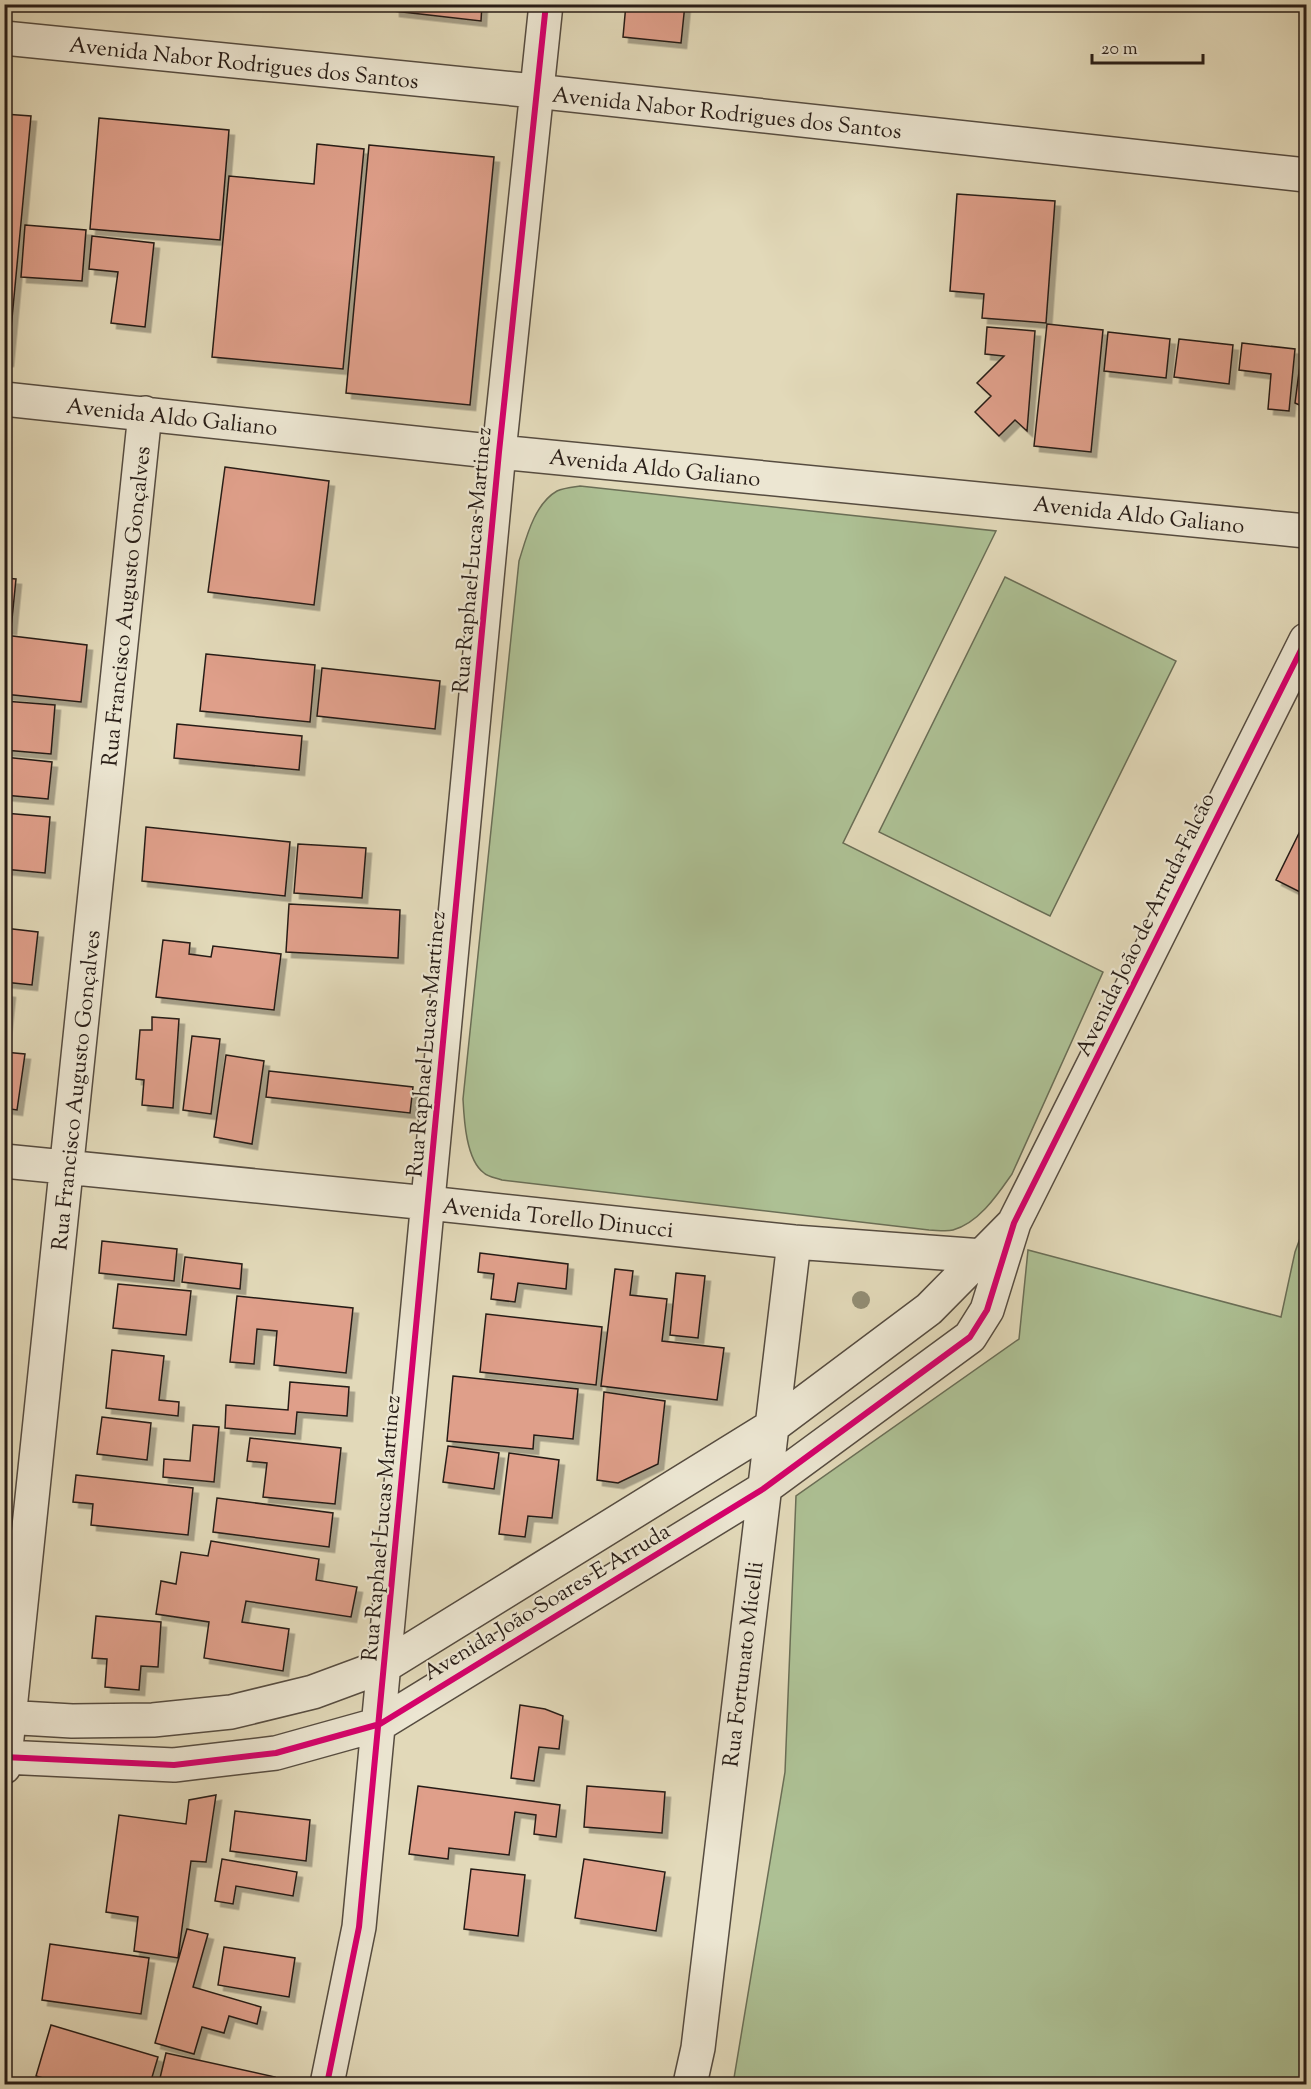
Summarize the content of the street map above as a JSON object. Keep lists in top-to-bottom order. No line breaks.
{"streets":{"street":["Avenida Nabor Rodrigues dos Santos","Avenida Aldo Galiano","Rua Raphael Lucas Martinez","Rua Francisco Augusto Gonçalves","Avenida João de Arruda Falcão","Avenida Torello Dinucci","Avenida João Soares E Arruda","Rua Fortunato Micelli"]},"crossings":[["Avenida Nabor Rodrigues dos Santos","Rua Raphael Lucas Martinez"],["Avenida Aldo Galiano","Rua Raphael Lucas Martinez"],["Avenida Aldo Galiano","Rua Francisco Augusto Gonçalves"],["Rua Raphael Lucas Martinez","Avenida Torello Dinucci"],["Rua Raphael Lucas Martinez","Avenida João Soares E Arruda"],["Rua Francisco Augusto Gonçalves","Avenida Torello Dinucci"],["Rua Francisco Augusto Gonçalves","Avenida João Soares E Arruda"],["Avenida João de Arruda Falcão","Avenida Torello Dinucci"],["Avenida João de Arruda Falcão","Avenida João Soares E Arruda"],["Avenida Torello Dinucci","Avenida João Soares E Arruda"],["Avenida Torello Dinucci","Rua Fortunato Micelli"],["Avenida João Soares E Arruda","Rua Fortunato Micelli"]],"scale_bar":"20 m"}
